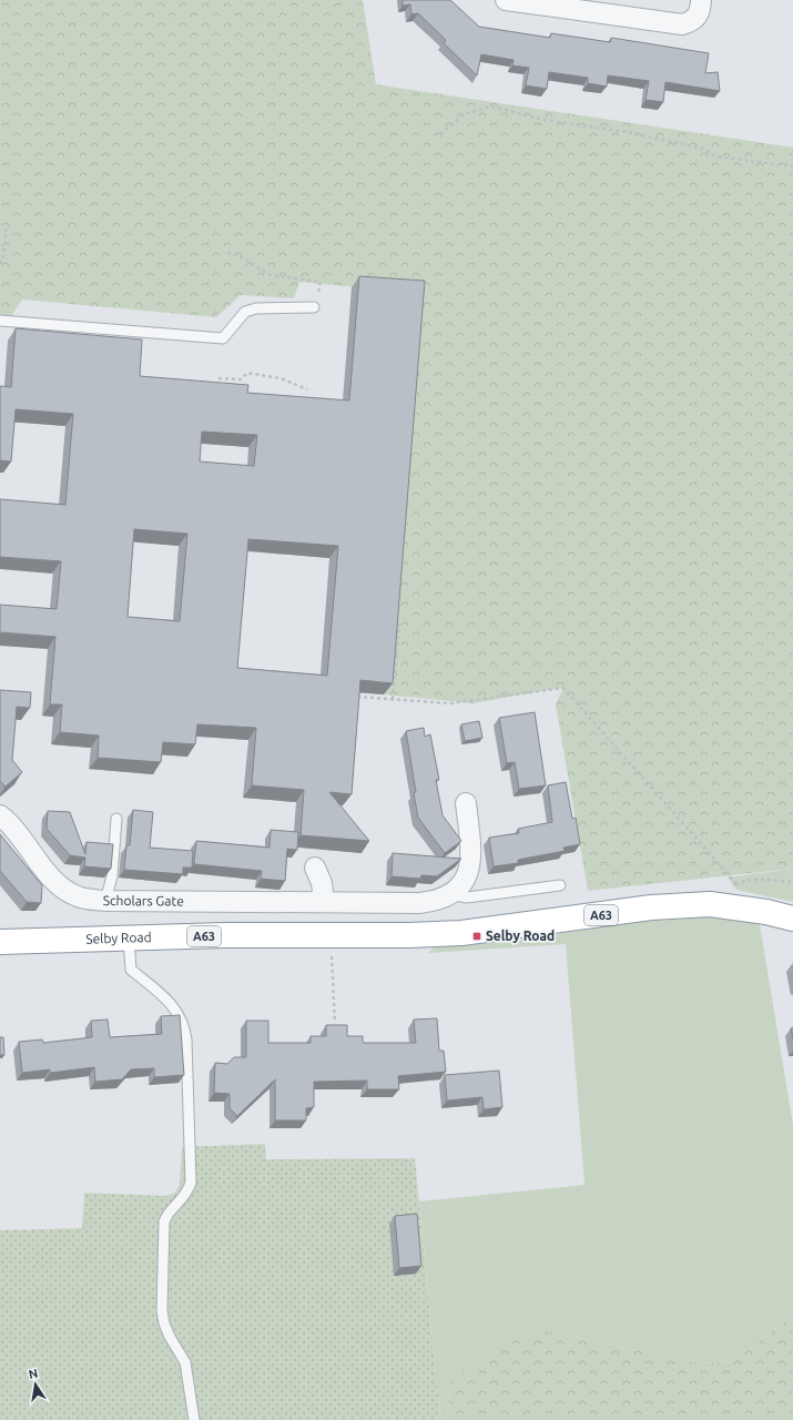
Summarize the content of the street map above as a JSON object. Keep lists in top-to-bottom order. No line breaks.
{"streets":{"highway":["A63","Selby Road"],"street":["Scholars Gate"]},"places":{"transit":["Selby Road"]},"north":"top"}
